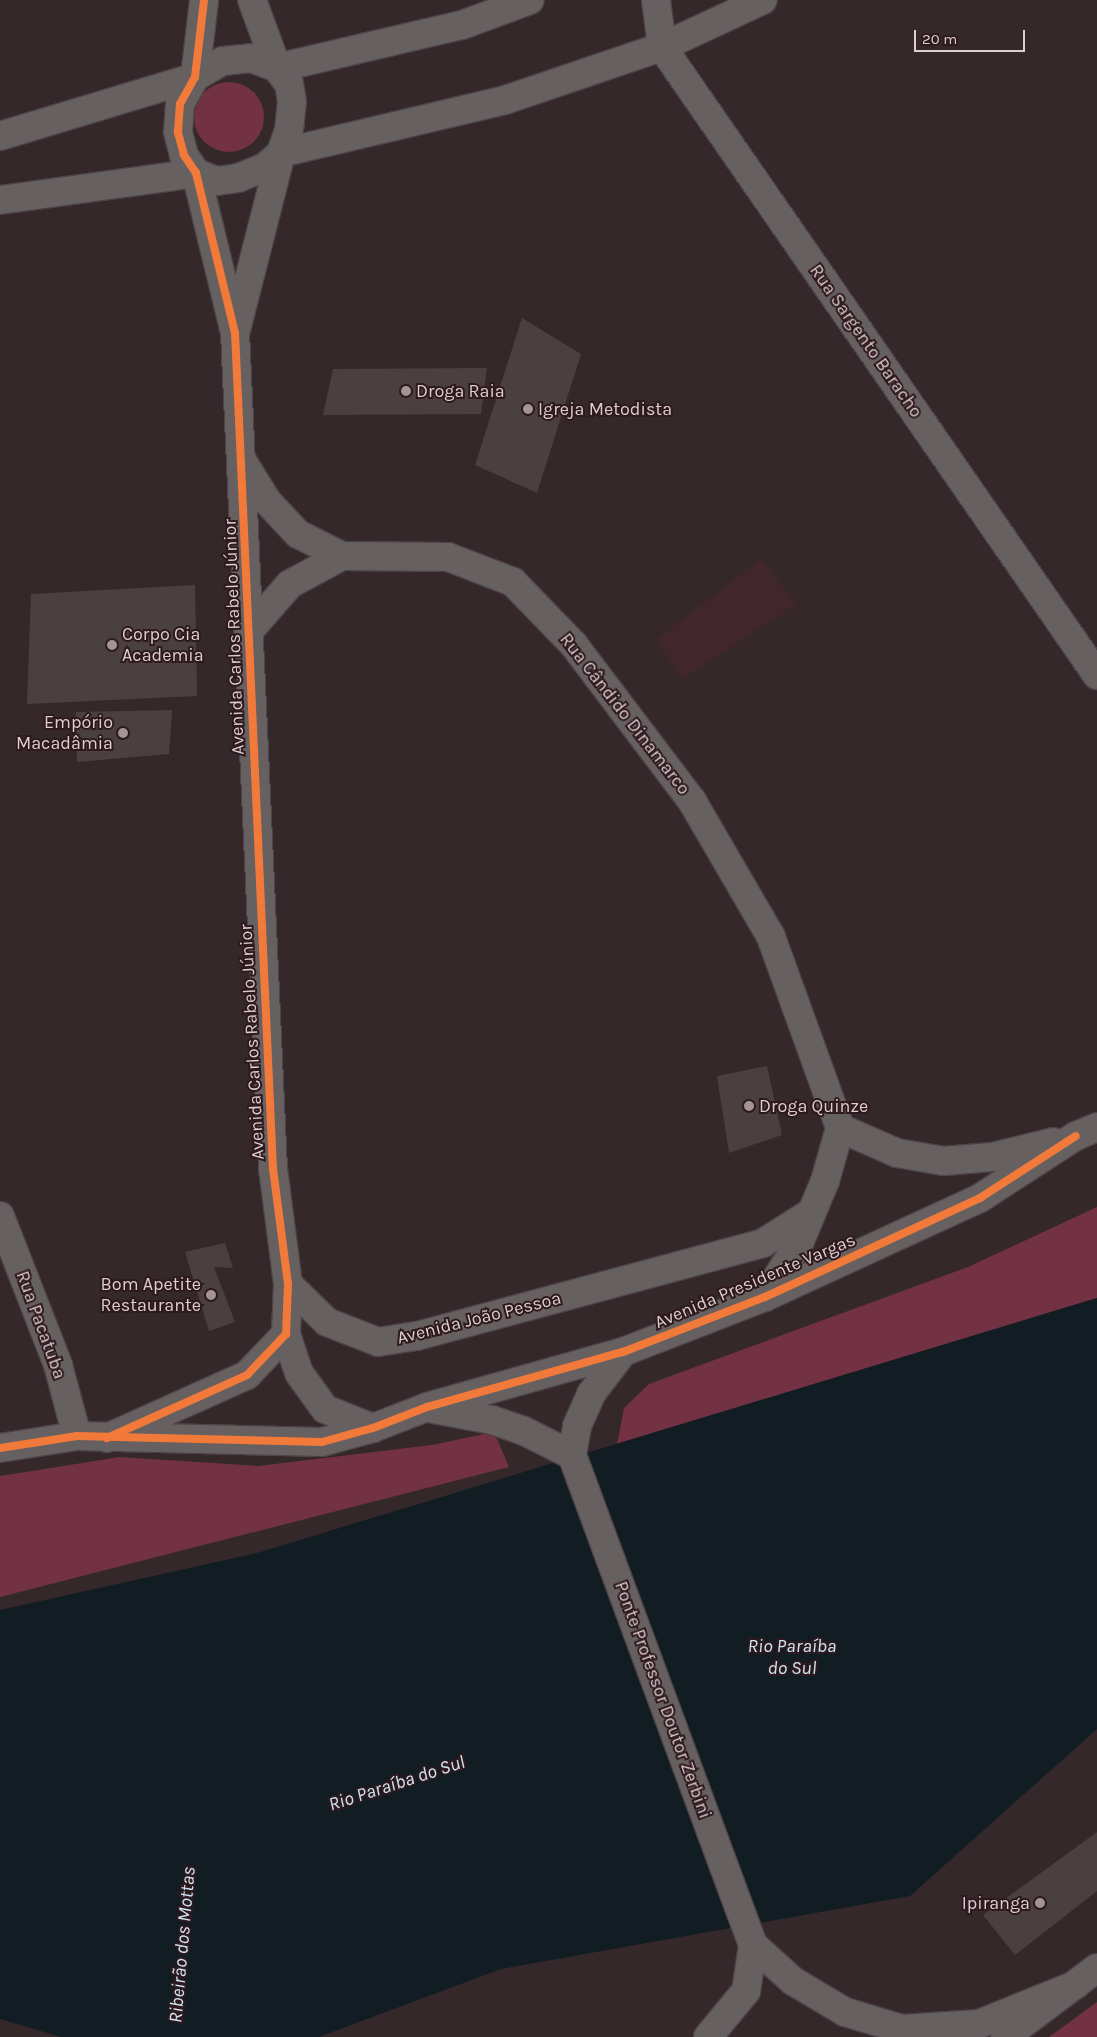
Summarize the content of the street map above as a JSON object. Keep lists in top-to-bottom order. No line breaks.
{"streets":{"street":["Rua Sargento Baracho","Avenida Carlos Rabelo Júnior","Rua Cândido Dinamarco","Avenida Presidente Vargas","Avenida João Pessoa","Rua Pacatuba","Ponte Professor Doutor Zerbini"]},"crossings":[["Avenida Carlos Rabelo Júnior","Rua Cândido Dinamarco"],["Avenida Carlos Rabelo Júnior","Avenida João Pessoa"],["Rua Cândido Dinamarco","Avenida Presidente Vargas"]],"water":["Rio Paraíba do Sul","Ribeirão dos Mottas"],"places":["Droga Raia","Igreja Metodista","Corpo Cia Academia","Empório Macadâmia","Droga Quinze","Bom Apetite Restaurante","Ipiranga"],"scale_bar":"20 m"}
